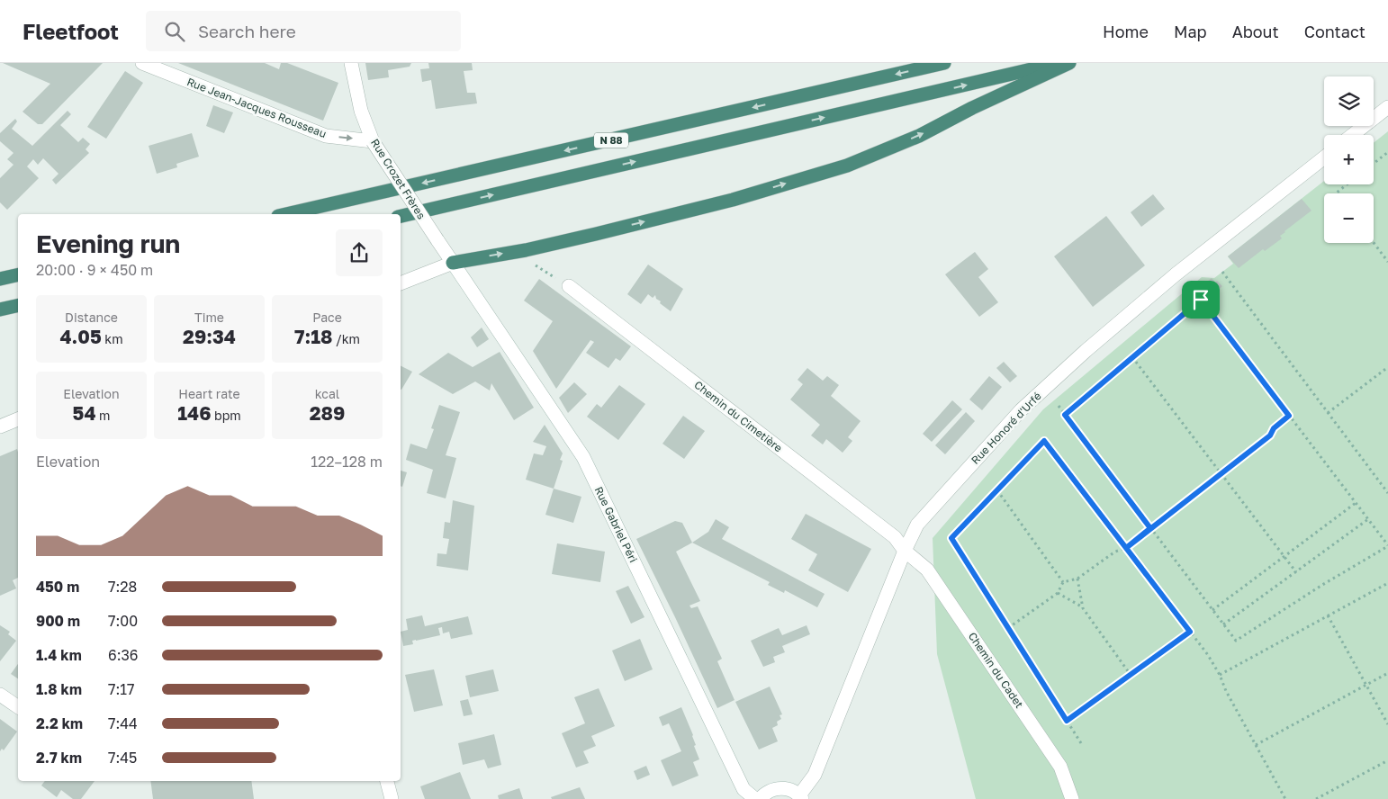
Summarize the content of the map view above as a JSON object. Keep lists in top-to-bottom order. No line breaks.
{"streets":{"highway":["N 88"],"street":["Rue Jean-Jacques Rousseau","Rue Crozet Frères","Chemin du Cimetière","Rue Honoré d'Urfé","Rue Gabriel Péri","Chemin du Cadet"]},"crossings":[["Rue Jean-Jacques Rousseau","Rue Crozet Frères"],["Rue Crozet Frères","Rue Gabriel Péri"],["Chemin du Cimetière","Rue Honoré d'Urfé"],["Chemin du Cimetière","Chemin du Cadet"],["Rue Honoré d'Urfé","Chemin du Cadet"]],"one_way":["Rue Jean-Jacques Rousseau"],"page":{"header":"Fleetfoot","search":"Search here","nav":["Home","Map","About","Contact"],"map_buttons":["+","−"],"heading":["Evening run","20:00 · 9 × 450 m"],"stats":[["Distance","4.05 km"],["Time","29:34"],["Pace","7:18 /km"],["Elevation","54 m"],["Heart rate","146 bpm"],["kcal","289"]],"chart":["Elevation","122–128 m"],"list":[{"name":"450 m","note":"7:28"},{"name":"900 m","note":"7:00"},{"name":"1.4 km","note":"6:36"},{"name":"1.8 km","note":"7:17"},{"name":"2.2 km","note":"7:44"},{"name":"2.7 km","note":"7:45"}]}}
